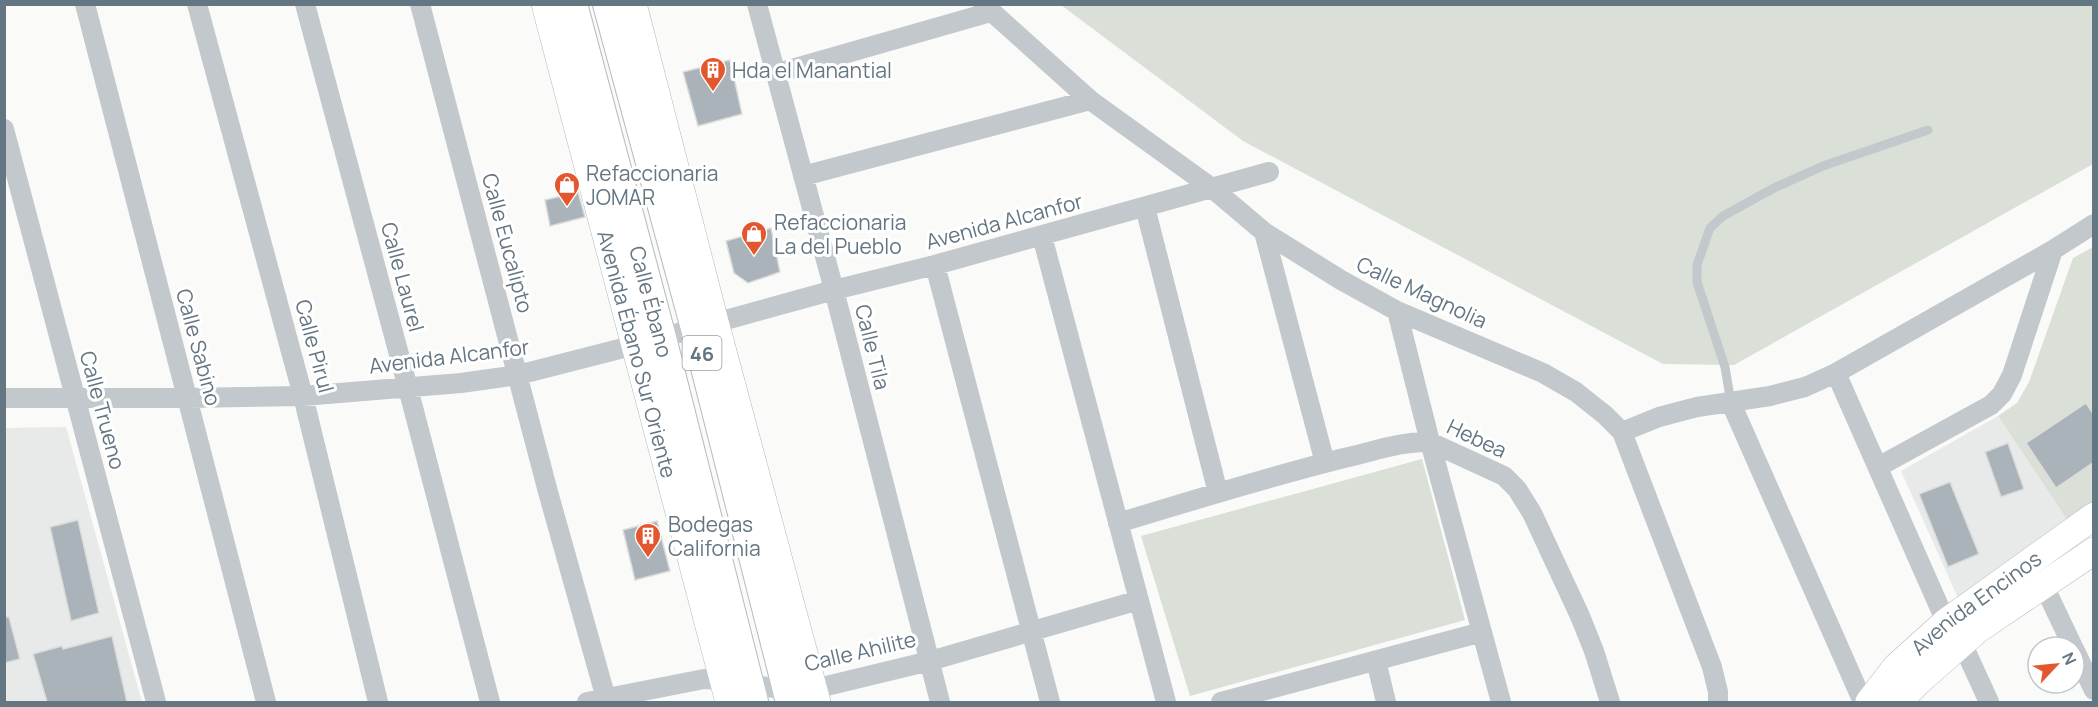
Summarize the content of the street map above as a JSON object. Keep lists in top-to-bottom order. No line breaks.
{"streets":{"main road":["Calle Ébano","46"],"street":["Avenida Alcanfor","Calle Eucalipto","Calle Laurel","Calle Magnolia","Calle Pirul","Calle Sabino","Calle Tila","Avenida Ébano Sur Oriente","Calle Trueno","Hebea","Avenida Encinos","Calle Ahilite"]},"crossings":[["Avenida Alcanfor","Calle Eucalipto"],["Avenida Alcanfor","Calle Laurel"],["Avenida Alcanfor","Calle Magnolia"],["Avenida Alcanfor","Calle Ébano"],["Avenida Alcanfor","Calle Pirul"],["Avenida Alcanfor","Calle Sabino"],["Avenida Alcanfor","Calle Tila"],["Avenida Alcanfor","Avenida Ébano Sur Oriente"],["Avenida Alcanfor","Calle Trueno"],["Calle Eucalipto","Calle Ahilite"],["Calle Ébano","Avenida Ébano Sur Oriente"],["Calle Ébano","Calle Ahilite"],["Calle Tila","Calle Ahilite"]],"places":{"building":["Hda el Manantial","Bodegas California"],"shop":["Refaccionaria JOMAR","Refaccionaria La del Pueblo"]},"north":"top right"}
